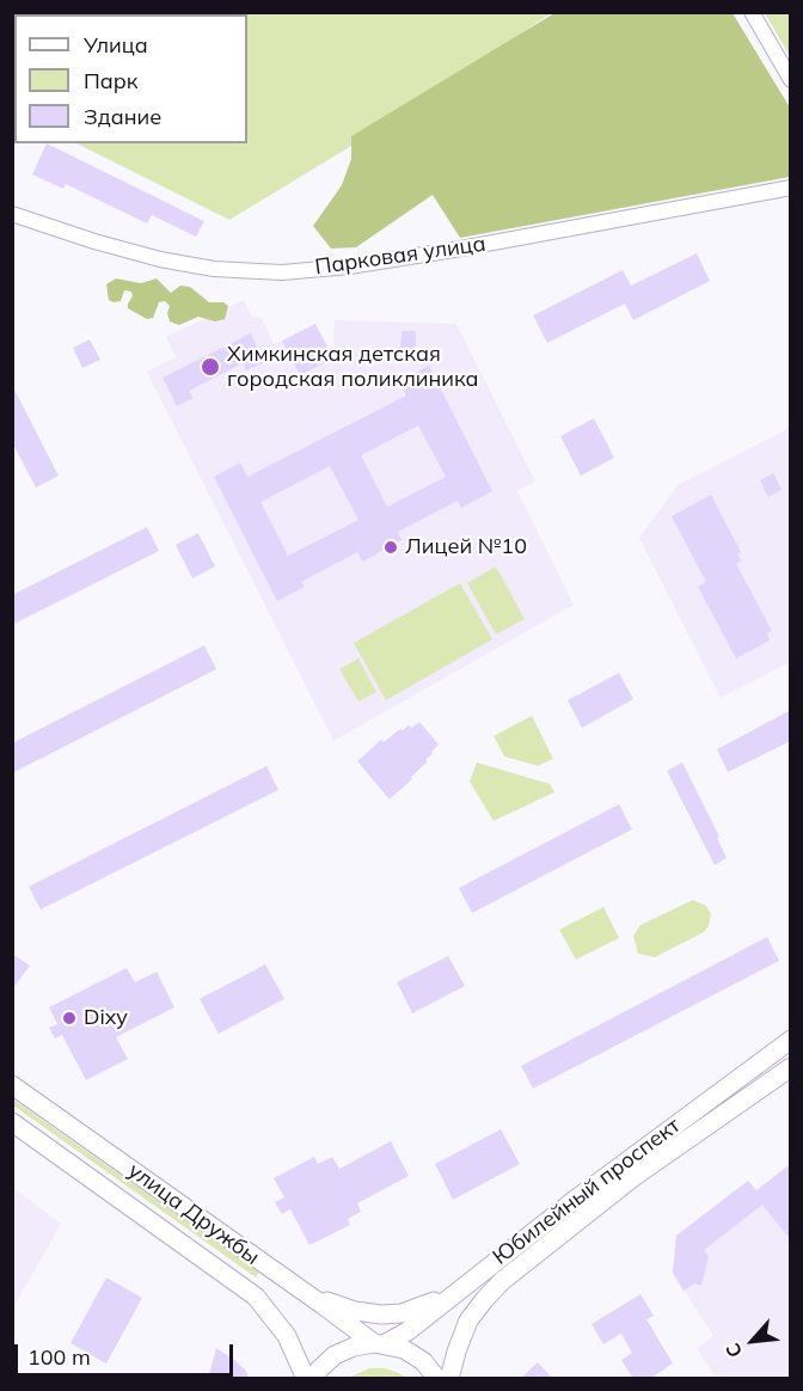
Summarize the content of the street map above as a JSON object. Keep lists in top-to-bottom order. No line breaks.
{"streets":{"main road":["Юбилейный проспект","улица Дружбы"],"street":["Парковая улица"]},"crossings":[["Юбилейный проспект","улица Дружбы"]],"places":["Химкинская детская городская поликлиника","Лицей №10","Dixy"],"legend":["Улица","Парк","Здание"],"scale_bar":"100 m","north":"bottom left"}
